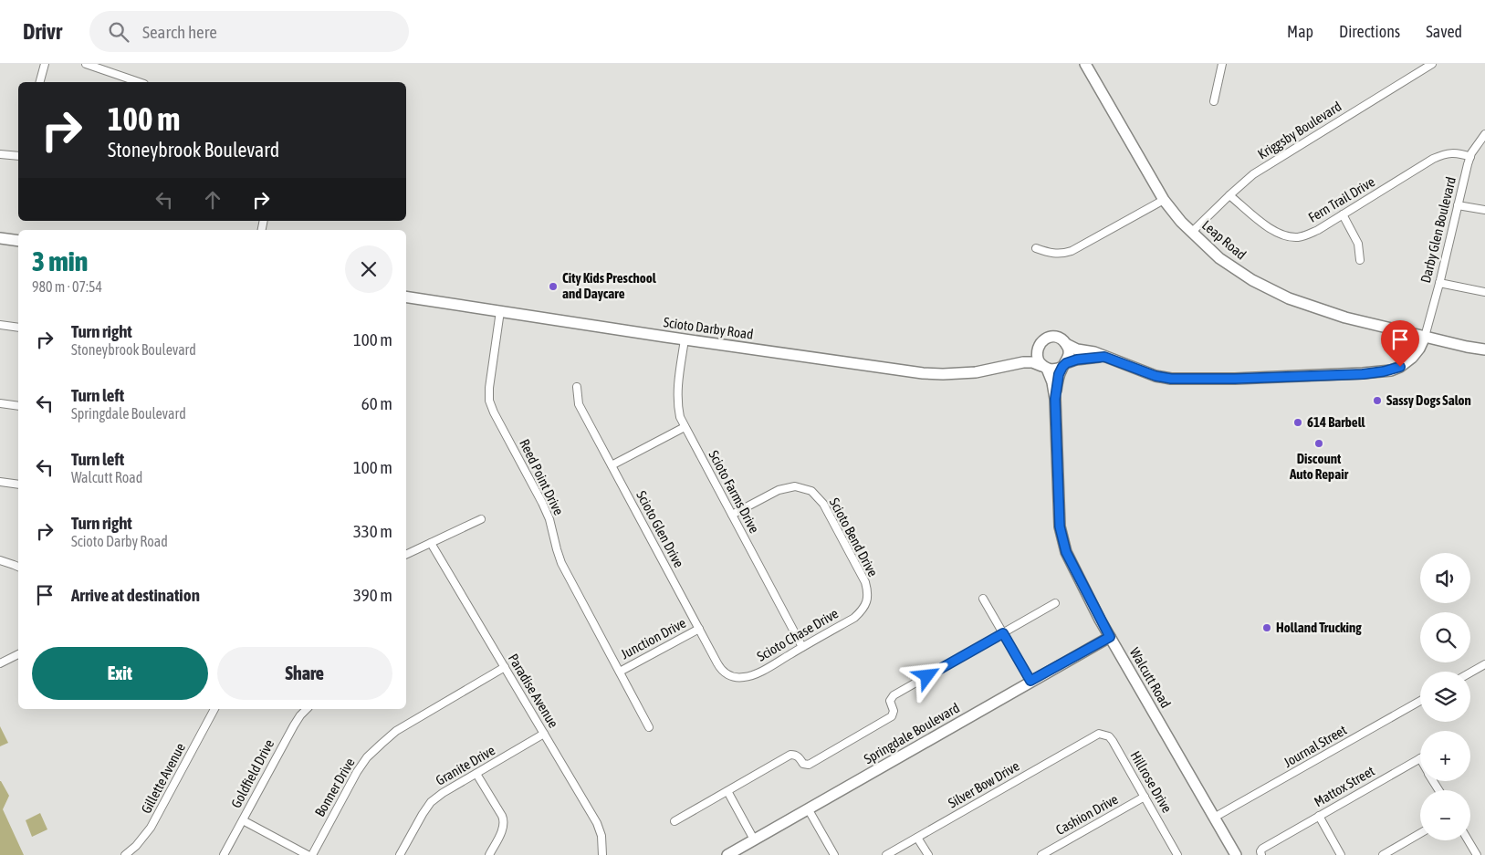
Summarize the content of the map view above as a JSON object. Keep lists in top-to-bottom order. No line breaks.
{"streets":{"street":["Kriggsby Boulevard","Fern Trail Drive","Darby Glen Boulevard","Leap Road","Scioto Darby Road","Reed Point Drive","Scioto Farms Drive","Scioto Glen Drive","Scioto Bend Drive","Scioto Chase Drive","Junction Drive","Walcutt Road","Paradise Avenue","Springdale Boulevard","Journal Street","Granite Drive","Goldfield Drive","Gillette Avenue","Hillrose Drive","Silver Bow Drive","Mattox Street","Bonner Drive","Cashion Drive"]},"crossings":[["Kriggsby Boulevard","Fern Trail Drive"],["Kriggsby Boulevard","Leap Road"],["Fern Trail Drive","Darby Glen Boulevard"],["Darby Glen Boulevard","Leap Road"],["Scioto Darby Road","Reed Point Drive"],["Scioto Darby Road","Scioto Farms Drive"],["Scioto Darby Road","Walcutt Road"],["Reed Point Drive","Junction Drive"],["Scioto Farms Drive","Scioto Bend Drive"],["Scioto Farms Drive","Scioto Chase Drive"],["Scioto Glen Drive","Scioto Chase Drive"],["Scioto Glen Drive","Junction Drive"],["Scioto Bend Drive","Scioto Chase Drive"],["Walcutt Road","Springdale Boulevard"],["Walcutt Road","Journal Street"],["Paradise Avenue","Granite Drive"],["Paradise Avenue","Bonner Drive"],["Hillrose Drive","Silver Bow Drive"],["Hillrose Drive","Cashion Drive"]],"places":["City Kids Preschool and Daycare","Sassy Dogs Salon","614 Barbell","Discount Auto Repair","Holland Trucking"],"page":{"header":"Drivr","search":"Search here","nav":["Map","Directions","Saved"],"turn":["100 m","Stoneybrook Boulevard"],"heading":["3 min","980 m · 07:54"],"list":[{"name":"Turn right","note":"Stoneybrook Boulevard","value":"100 m"},{"name":"Turn left","note":"Springdale Boulevard","value":"60 m"},{"name":"Turn left","note":"Walcutt Road","value":"100 m"},{"name":"Turn right","note":"Scioto Darby Road","value":"330 m"},{"name":"Arrive at destination","value":"390 m"}],"map_buttons":["+","−"],"buttons":["Exit","Share"]}}
